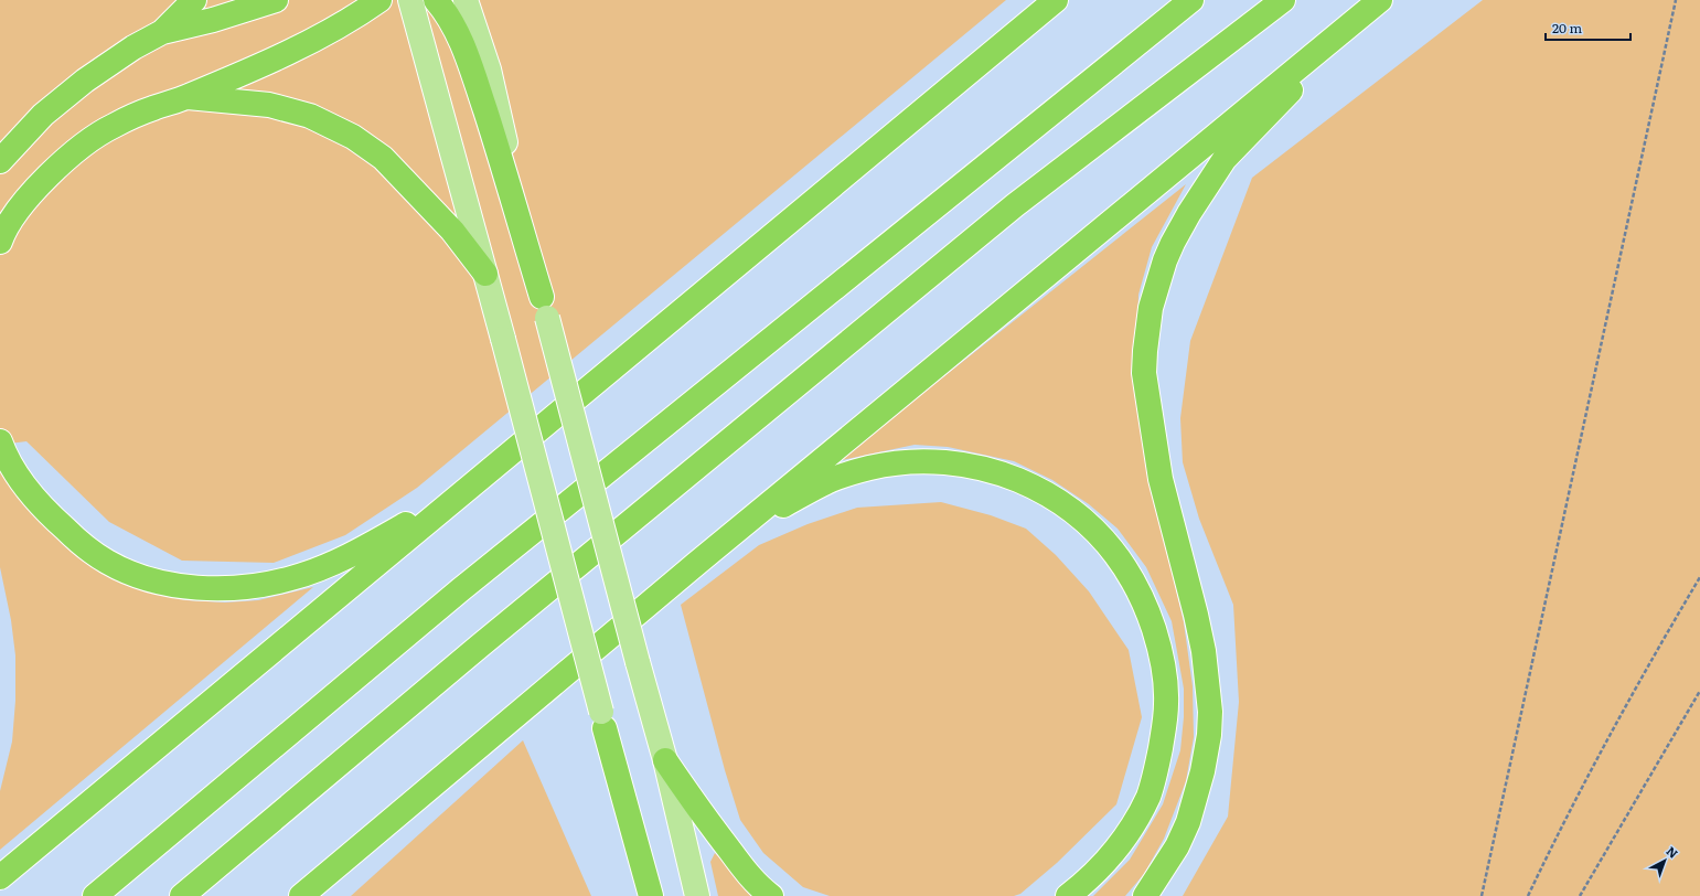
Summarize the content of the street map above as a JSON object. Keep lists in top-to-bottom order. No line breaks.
{"scale_bar":"20 m","north":"top right"}
